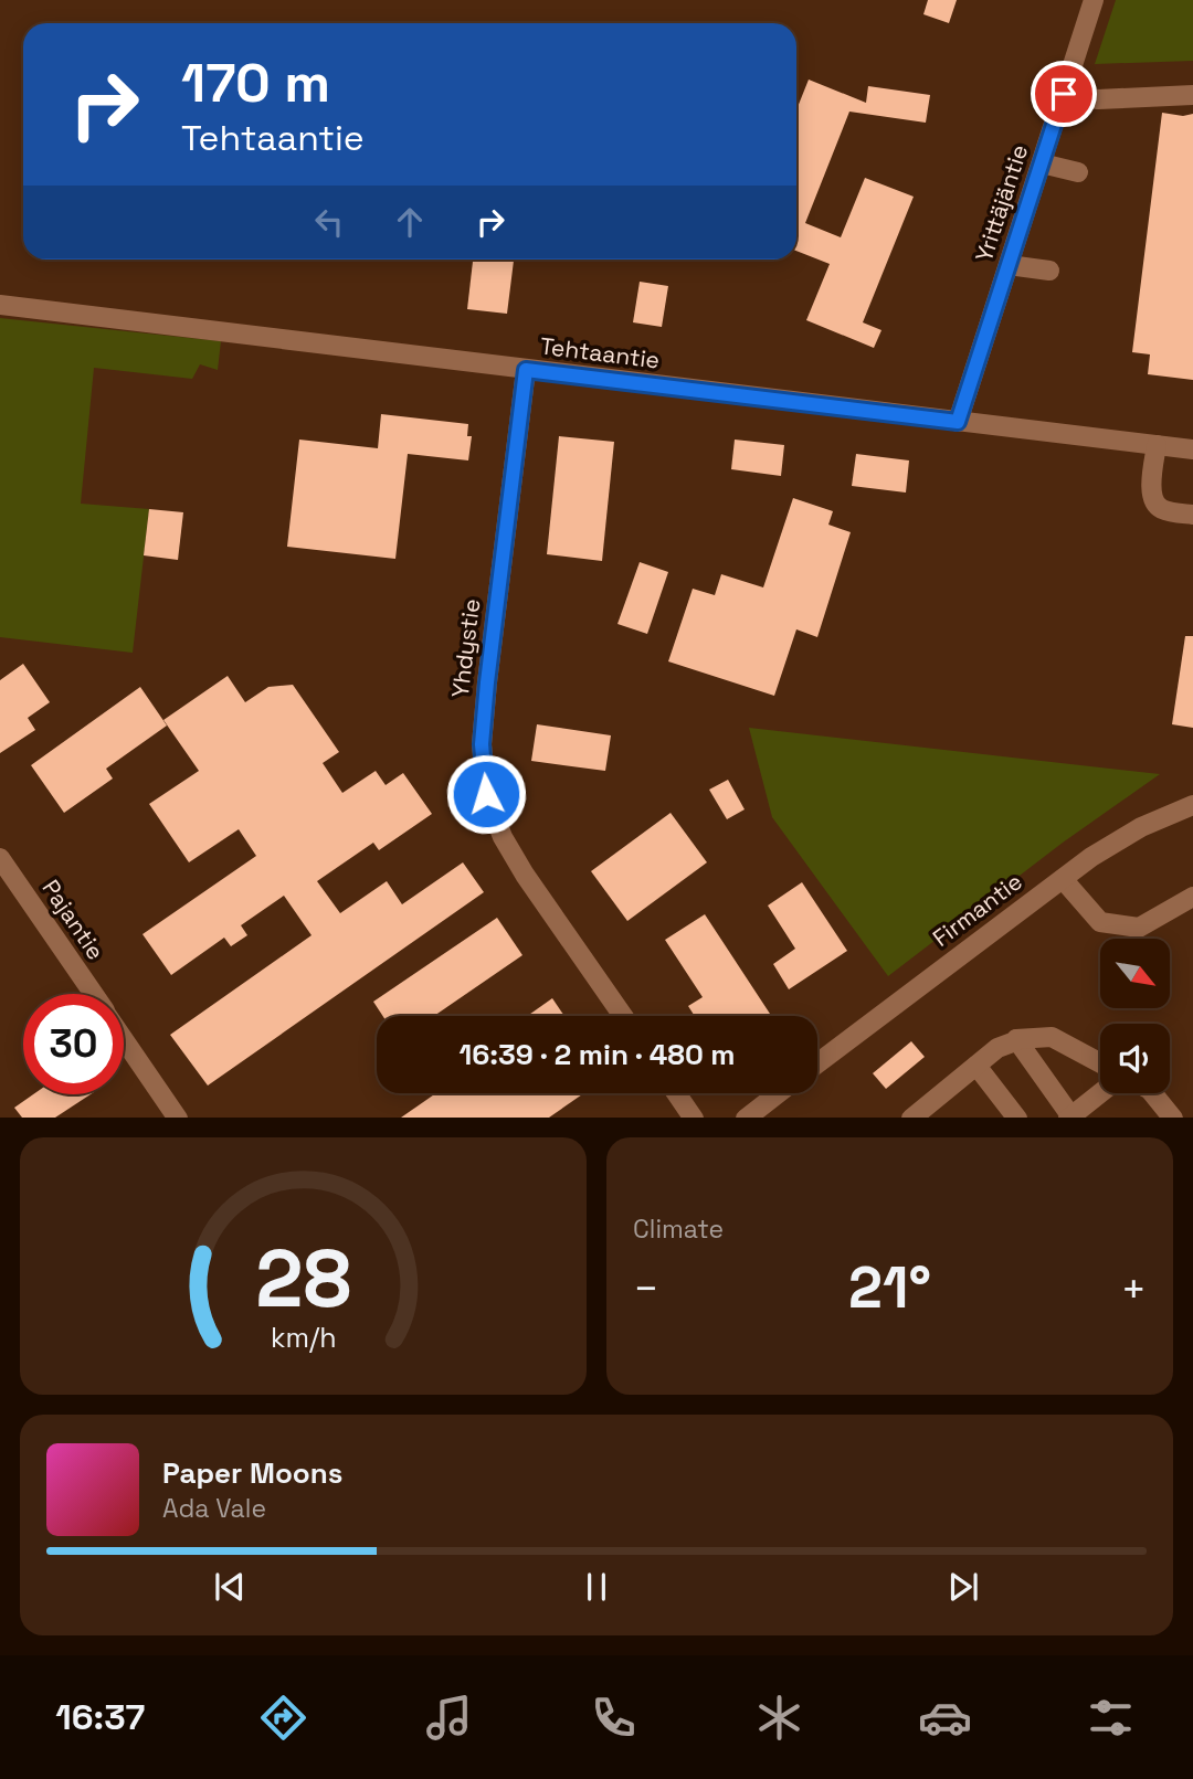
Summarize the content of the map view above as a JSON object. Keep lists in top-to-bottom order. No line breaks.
{"streets":{"street":["Yrittäjäntie","Tehtaantie","Yhdystie","Firmantie","Pajantie"]},"crossings":[["Yrittäjäntie","Tehtaantie"],["Tehtaantie","Yhdystie"]],"north":"bottom right","page":{"turn":["170 m","Tehtaantie"],"limit":"30","trip":"16:39 · 2 min · 480 m","tile":"Climate","heat":["−","21°","+"],"song":["Paper Moons","Ada Vale"],"tabs":"16:37","gauge":["28","km/h"]}}
